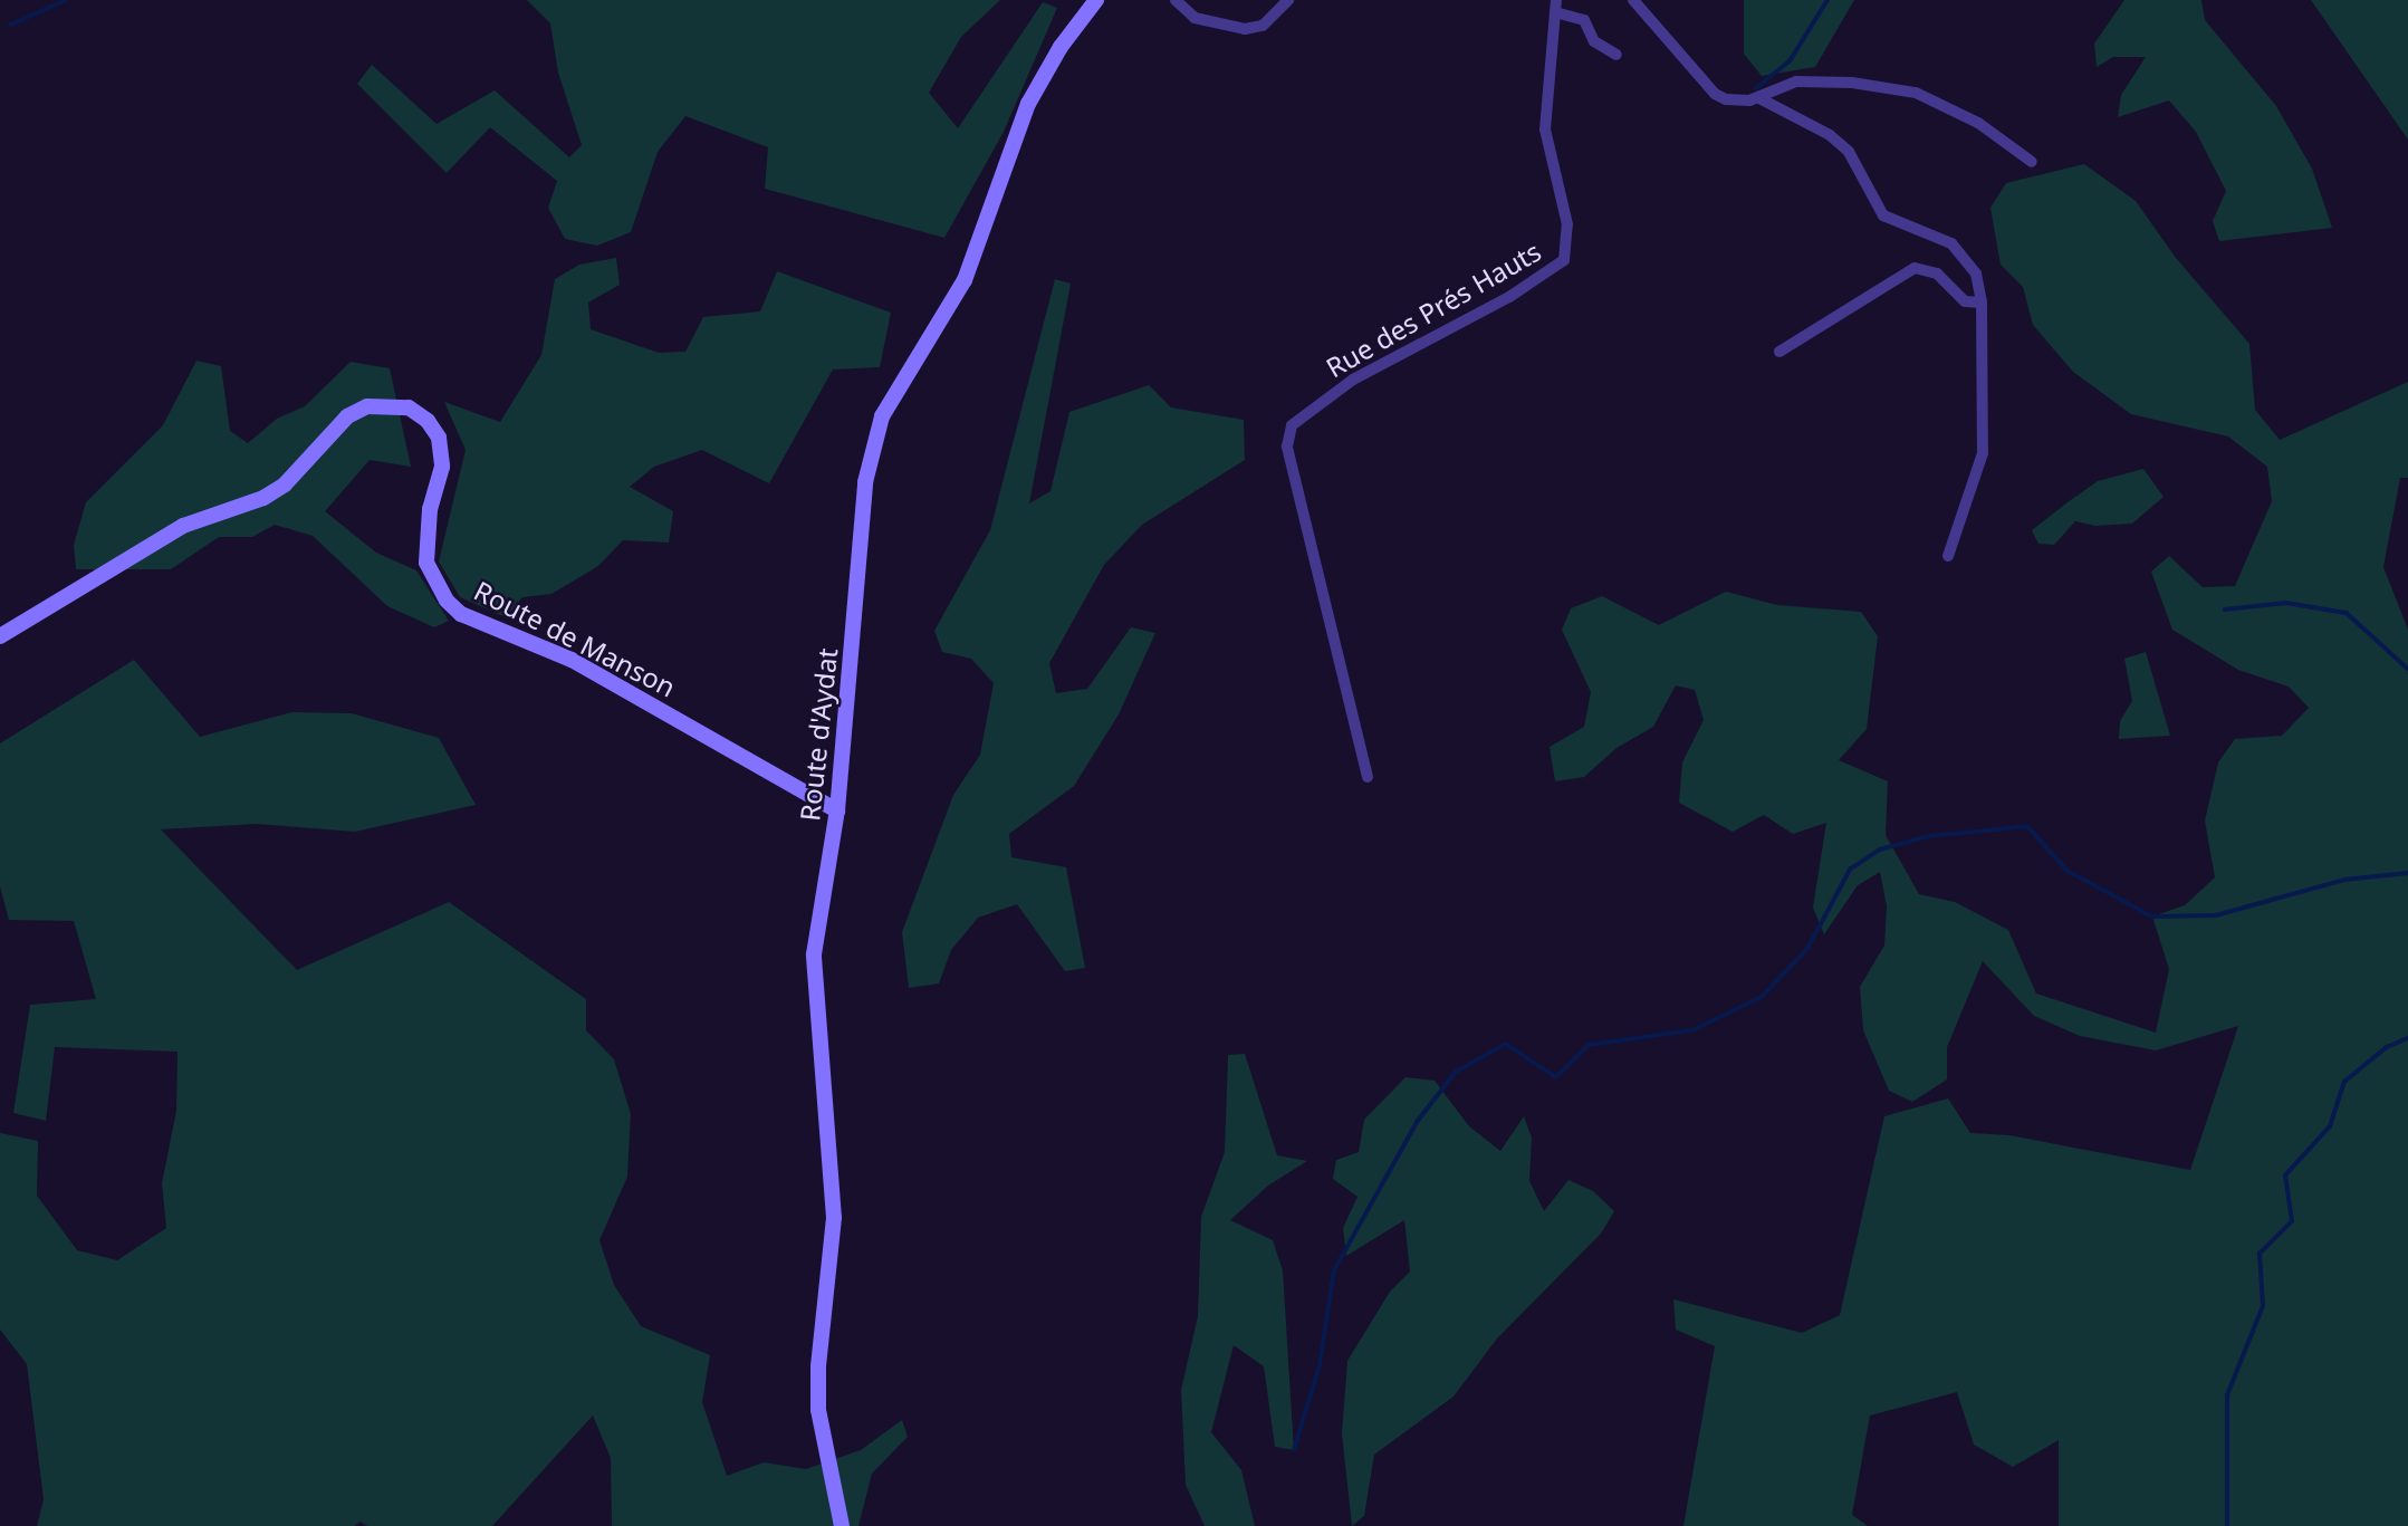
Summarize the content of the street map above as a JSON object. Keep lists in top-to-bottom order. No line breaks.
{"streets":{"main road":["Route de Manson","Route d'Aydat"],"street":["Rue des Prés Hauts"]},"crossings":[["Route de Manson","Route d'Aydat"]]}
